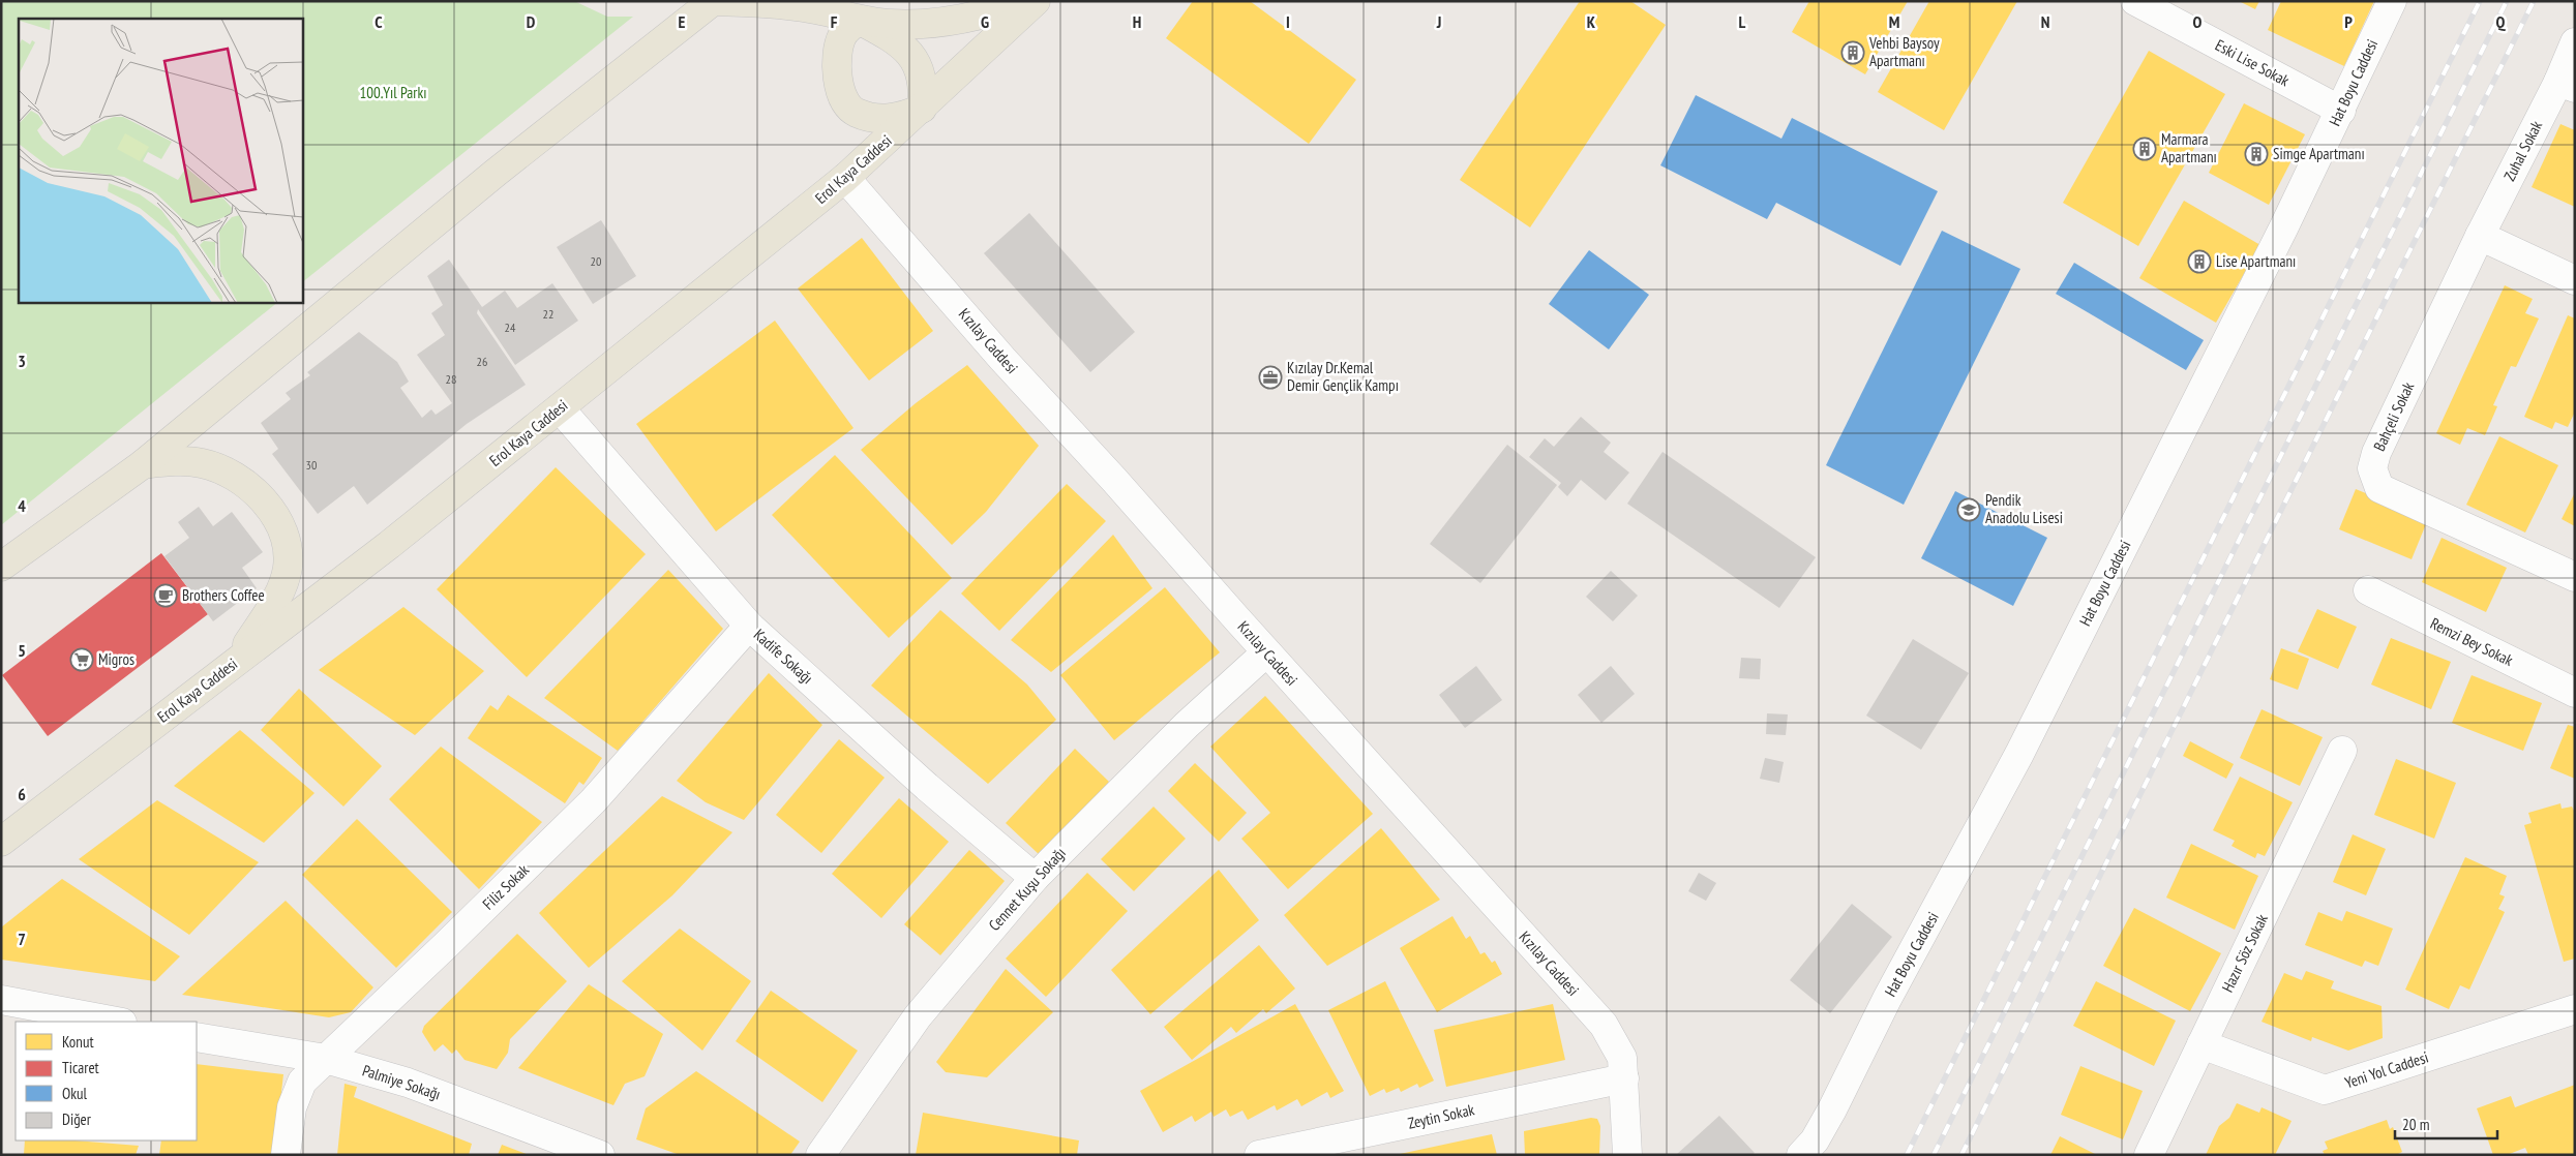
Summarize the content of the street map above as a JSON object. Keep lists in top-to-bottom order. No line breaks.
{"streets":{"main road":["Erol Kaya Caddesi"],"street":["Eski Lise Sokak","Hat Boyu Caddesi","Zuhal Sokak","Kızılay Caddesi","Bahçeli Sokak","Remzi Bey Sokak","Kadife Sokağı","Filiz Sokak","Cennet Kuşu Sokağı","Hazır Söz Sokak","Yeni Yol Caddesi","Palmiye Sokağı","Zeytin Sokak"]},"crossings":[["Eski Lise Sokak","Hat Boyu Caddesi"],["Zuhal Sokak","Bahçeli Sokak"],["Erol Kaya Caddesi","Kızılay Caddesi"],["Erol Kaya Caddesi","Kadife Sokağı"],["Kızılay Caddesi","Cennet Kuşu Sokağı"],["Kızılay Caddesi","Zeytin Sokak"],["Kadife Sokağı","Filiz Sokak"],["Kadife Sokağı","Cennet Kuşu Sokağı"],["Filiz Sokak","Palmiye Sokağı"],["Hazır Söz Sokak","Yeni Yol Caddesi"]],"parks":["100.Yıl Parkı"],"places":{"building":["Vehbi Baysoy Apartmanı","Marmara Apartmanı","Simge Apartmanı","Lise Apartmanı"],"office":["Kızılay Dr.Kemal Demir Gençlik Kampı"],"school or university":["Pendik Anadolu Lisesi"],"cafe":["Brothers Coffee"],"supermarket":["Migros"]},"house_numbers":["20","22","24","26","28","30"],"legend":["Konut","Ticaret","Okul","Diğer"],"scale_bar":"20 m","grid":{"columns":["C","D","E","F","G","H","I","J","K","L","M","N","O","P","Q"],"rows":["3","4","5","6","7"]}}
